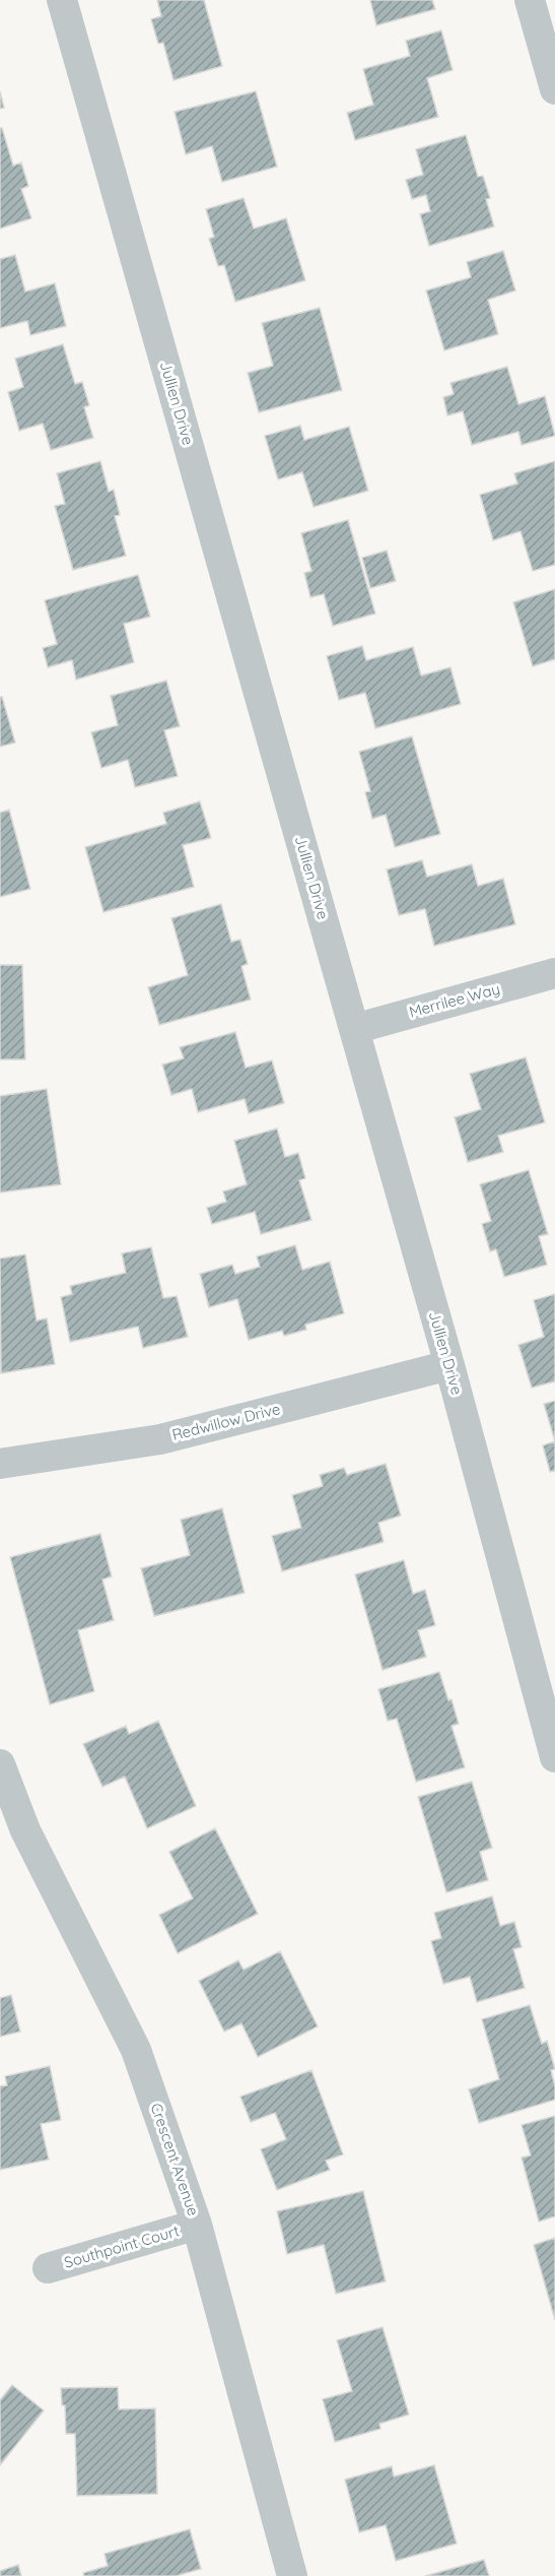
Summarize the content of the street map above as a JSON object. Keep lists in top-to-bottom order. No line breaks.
{"streets":{"street":["Jullien Drive","Merrilee Way","Redwillow Drive","Crescent Avenue","Southpoint Court"]},"crossings":[["Jullien Drive","Merrilee Way"],["Jullien Drive","Redwillow Drive"],["Crescent Avenue","Southpoint Court"]]}
